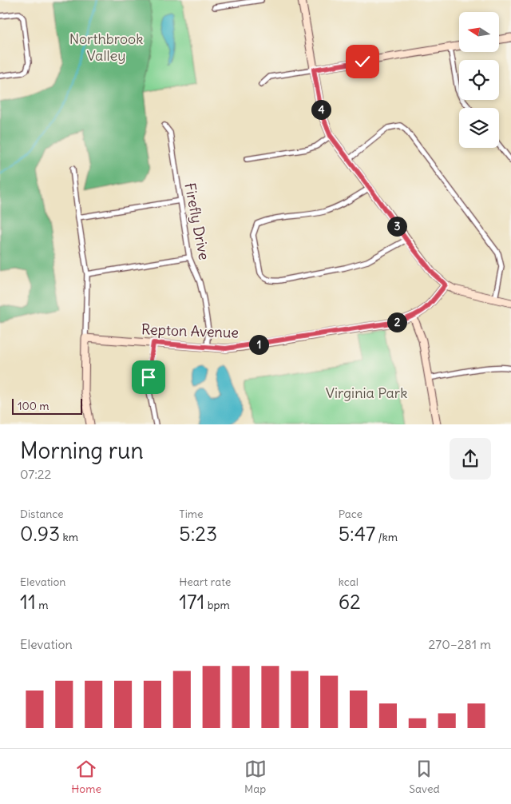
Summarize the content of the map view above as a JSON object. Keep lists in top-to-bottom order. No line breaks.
{"streets":{"street":["Firefly Drive","Repton Avenue"]},"crossings":[["Firefly Drive","Repton Avenue"]],"parks":["Northbrook Valley","Virginia Park"],"scale_bar":"100 m","north":"left","page":{"pins":["4","3","2","1"],"scale":"100 m","heading":["Morning run","07:22"],"stats":[["Distance","0.93 km"],["Time","5:23"],["Pace","5:47 /km"],["Elevation","11 m"],["Heart rate","171 bpm"],["kcal","62"]],"chart":["Elevation","270–281 m"],"tabs":["Home","Map","Saved"]}}
